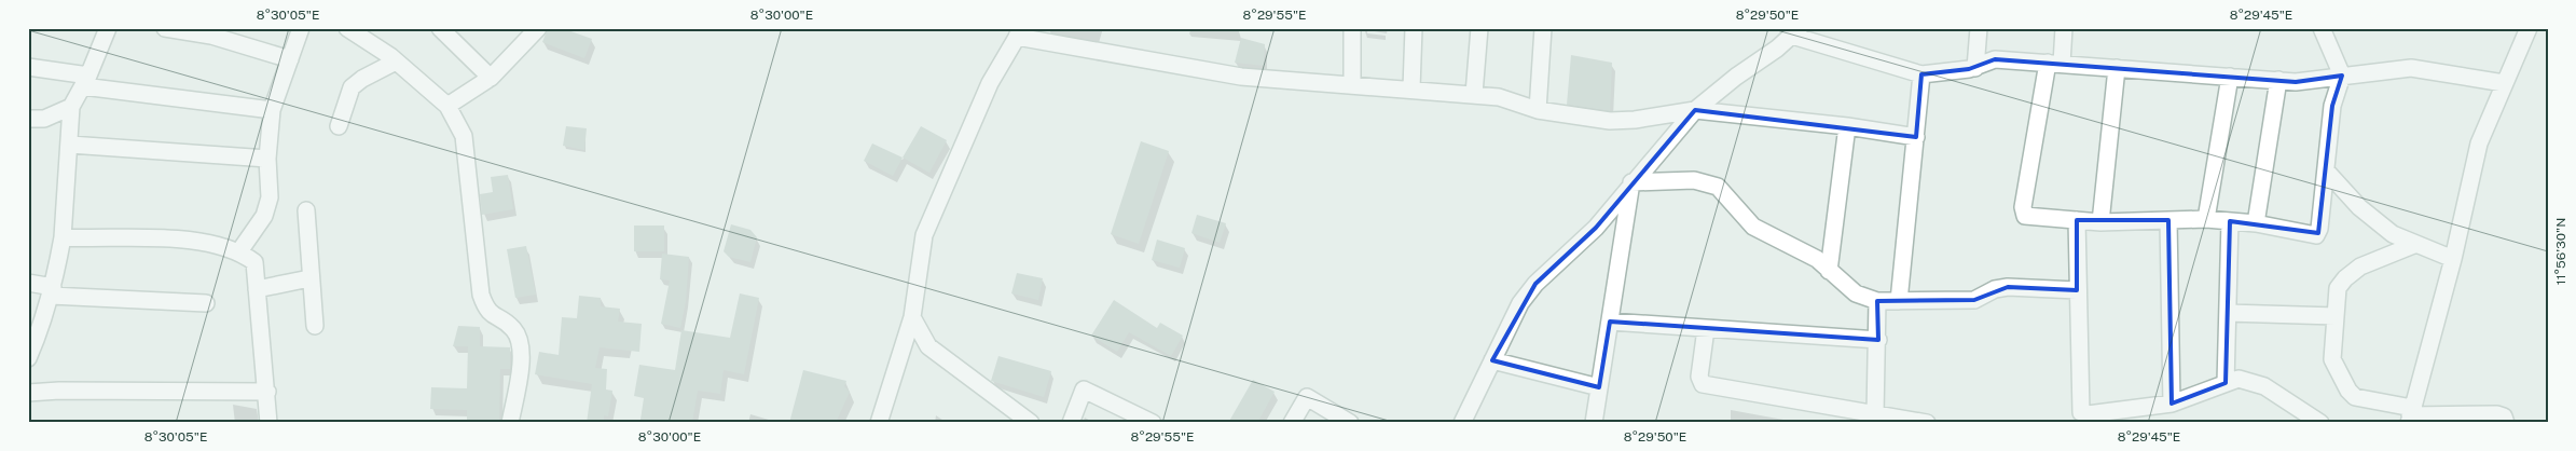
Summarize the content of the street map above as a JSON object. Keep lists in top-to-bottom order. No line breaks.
{"coordinates":["8°30'05\"E","8°30'00\"E","8°29'55\"E","8°29'50\"E","8°29'45\"E","11°56'30\"N"]}
